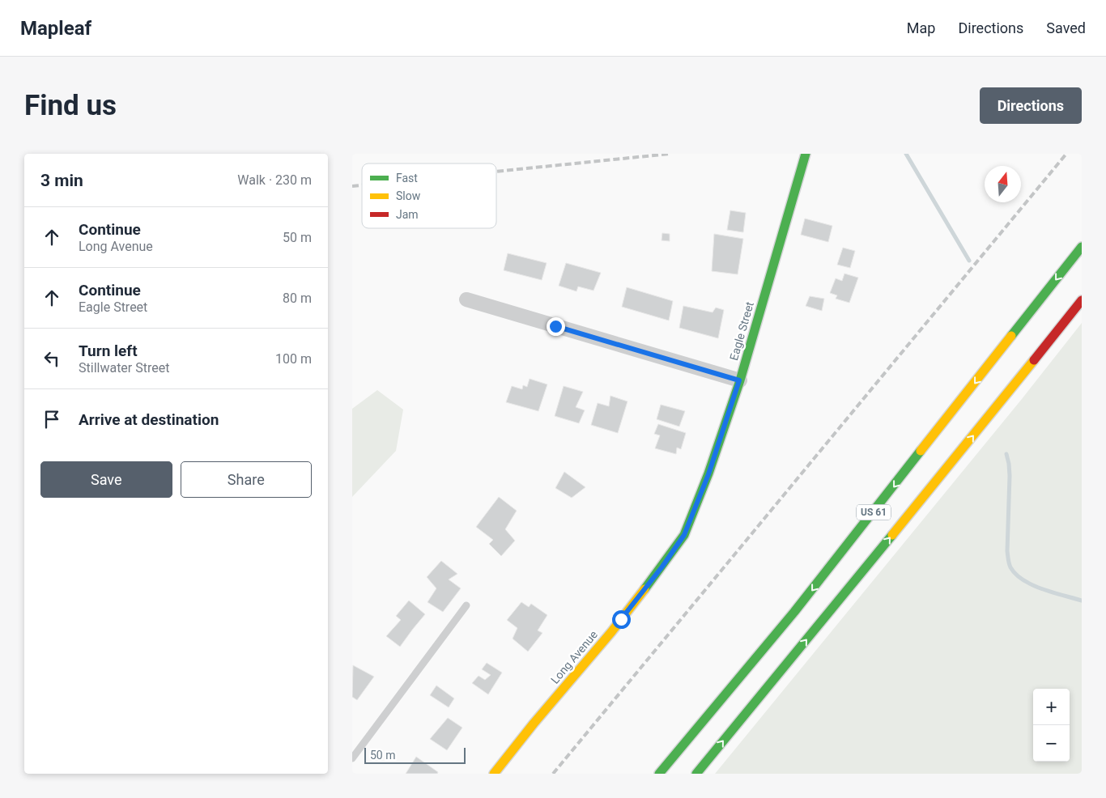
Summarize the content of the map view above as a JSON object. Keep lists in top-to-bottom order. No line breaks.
{"streets":{"main road":["Eagle Street","US 61","Long Avenue"]},"crossings":[["Eagle Street","Long Avenue"]],"legend":["Fast","Slow","Jam"],"scale_bar":"50 m","north":"top","page":{"header":"Mapleaf","nav":["Map","Directions","Saved"],"buttons":["Directions",["Save","Share"]],"title":"Find us","heading":["3 min","Walk · 230 m"],"list":[["Continue","Long Avenue","50 m"],["Continue","Eagle Street","80 m"],["Turn left","Stillwater Street","100 m"],"Arrive at destination"],"map_buttons":["+","−"],"scale":"50 m"}}
